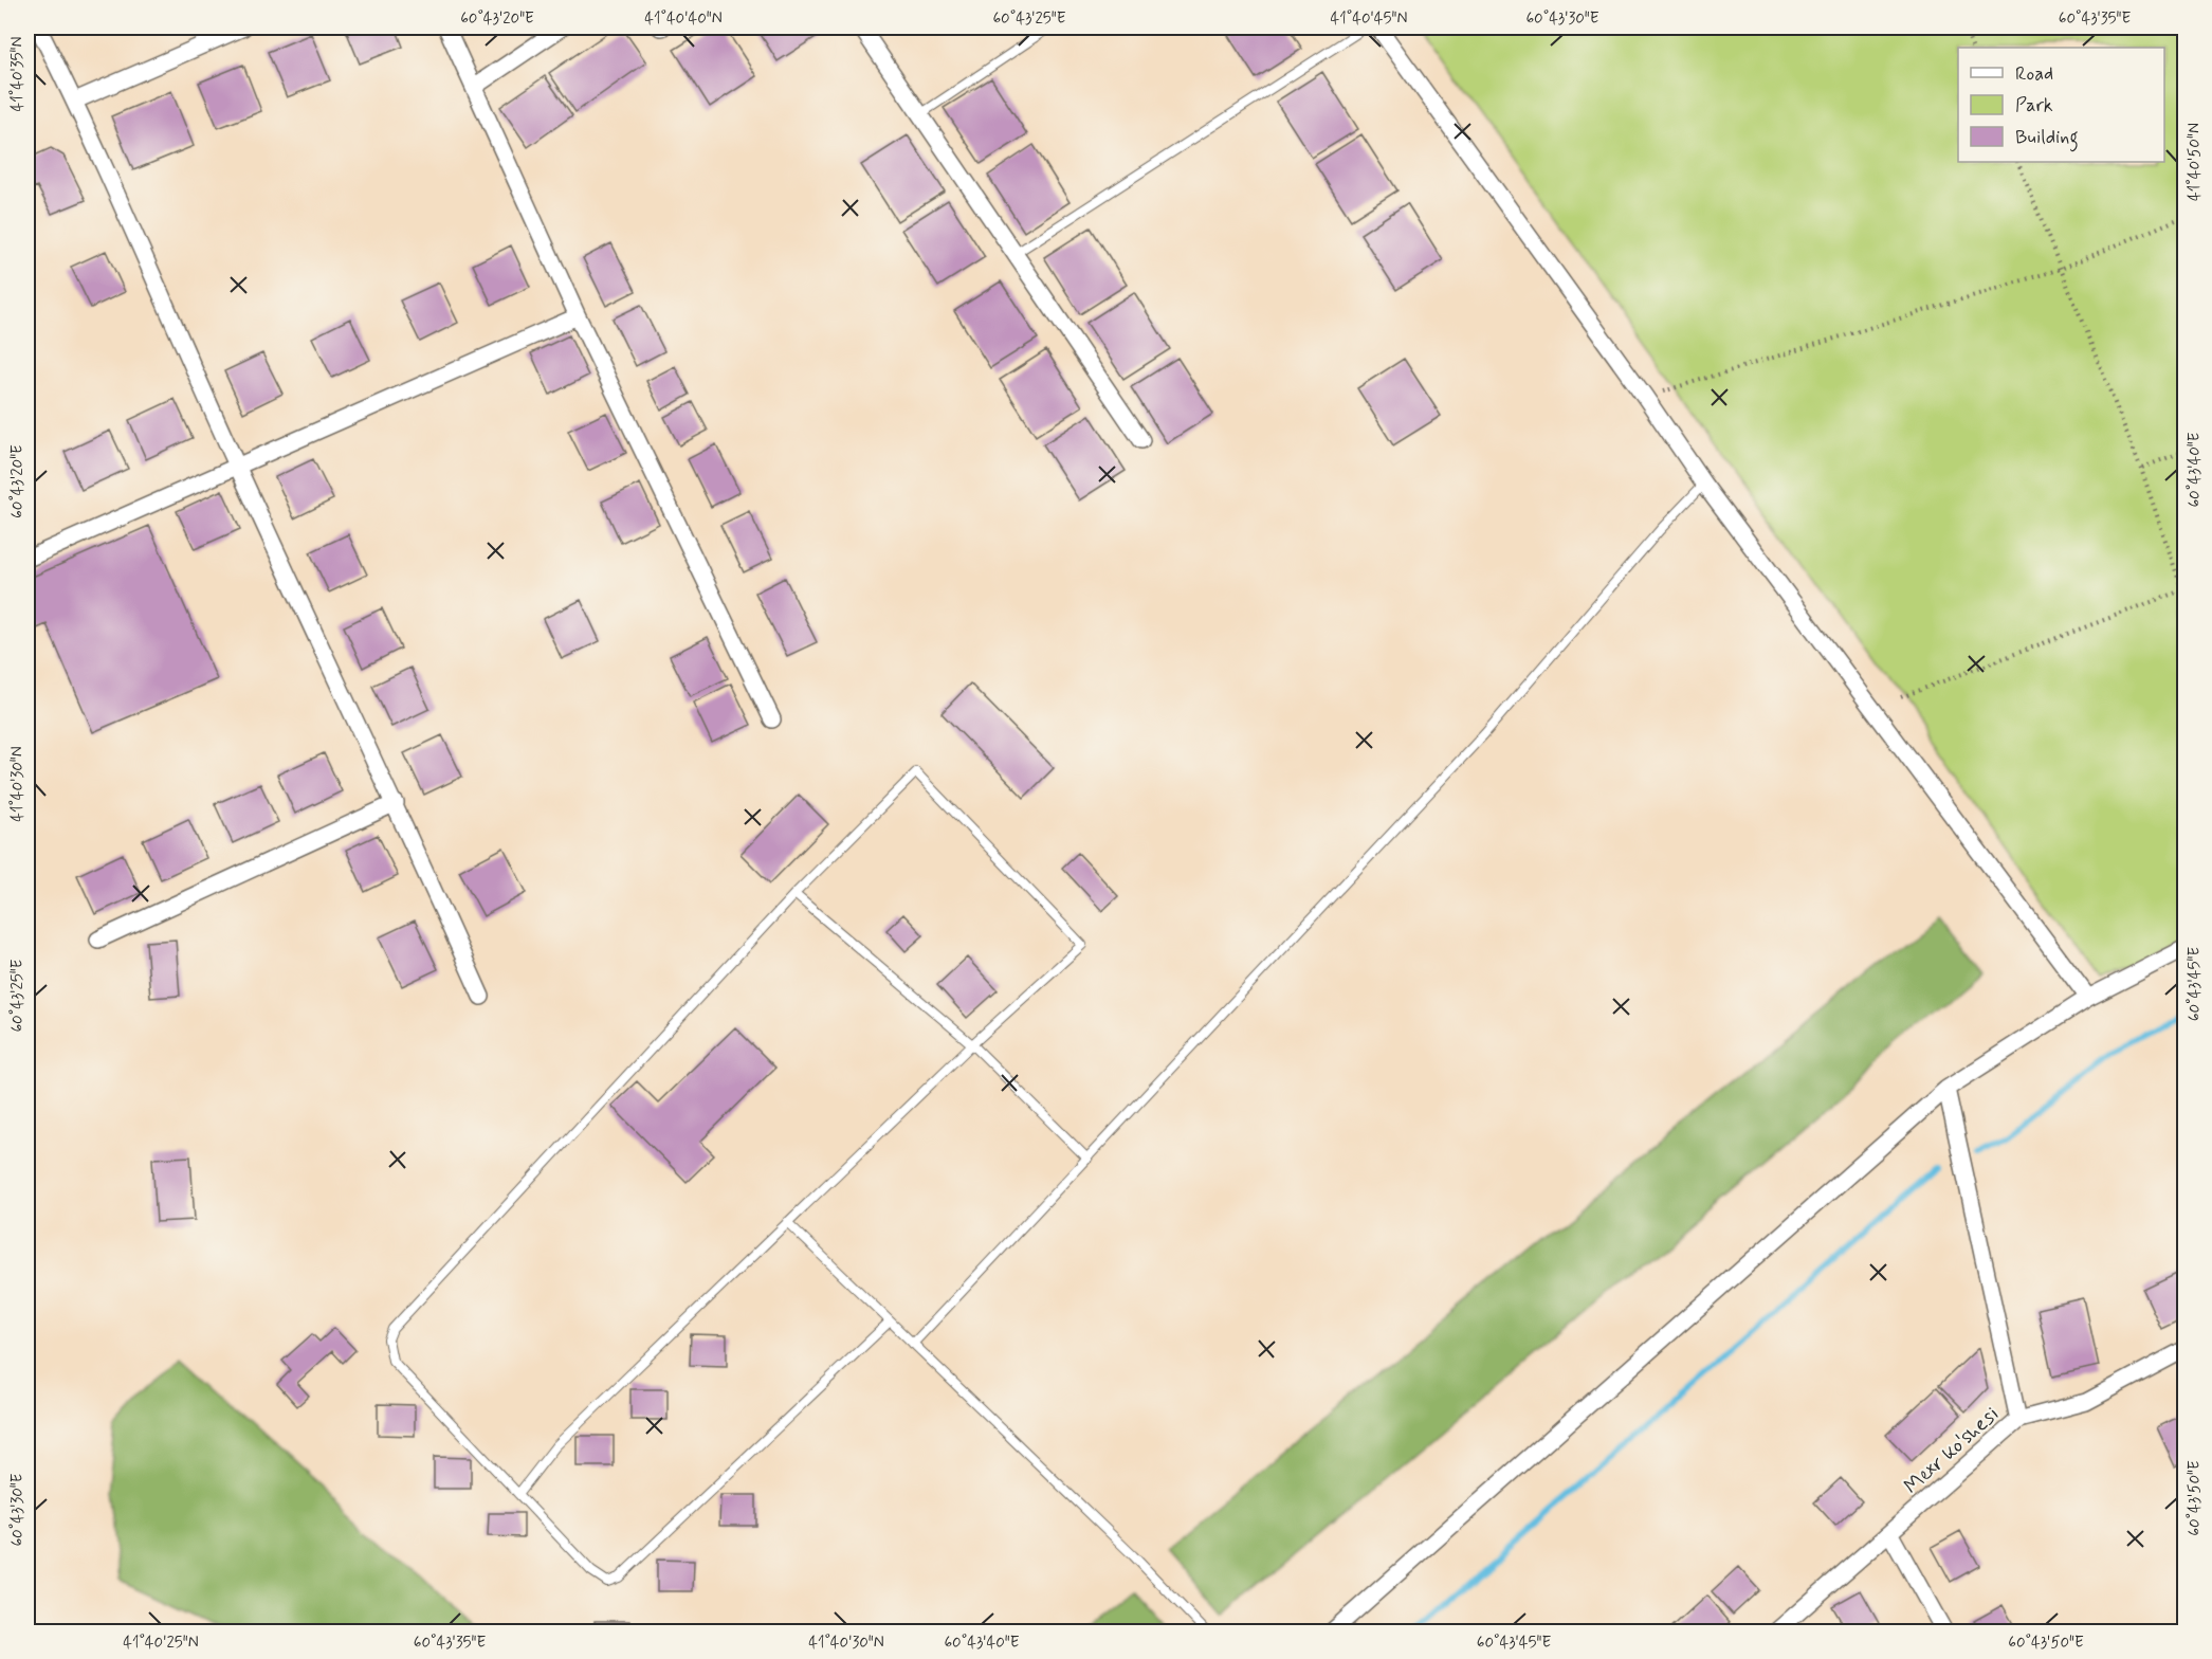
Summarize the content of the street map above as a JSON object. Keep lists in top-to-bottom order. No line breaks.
{"streets":{"street":["Mexr ko'shesi"]},"legend":["Road","Park","Building"],"coordinates":["60°43'20\"E","41°40'40\"N","60°43'25\"E","41°40'45\"N","60°43'30\"E","60°43'35\"E","41°40'35\"N","41°40'50\"N","60°43'40\"E","41°40'30\"N","60°43'45\"E","60°43'50\"E","41°40'25\"N"]}
